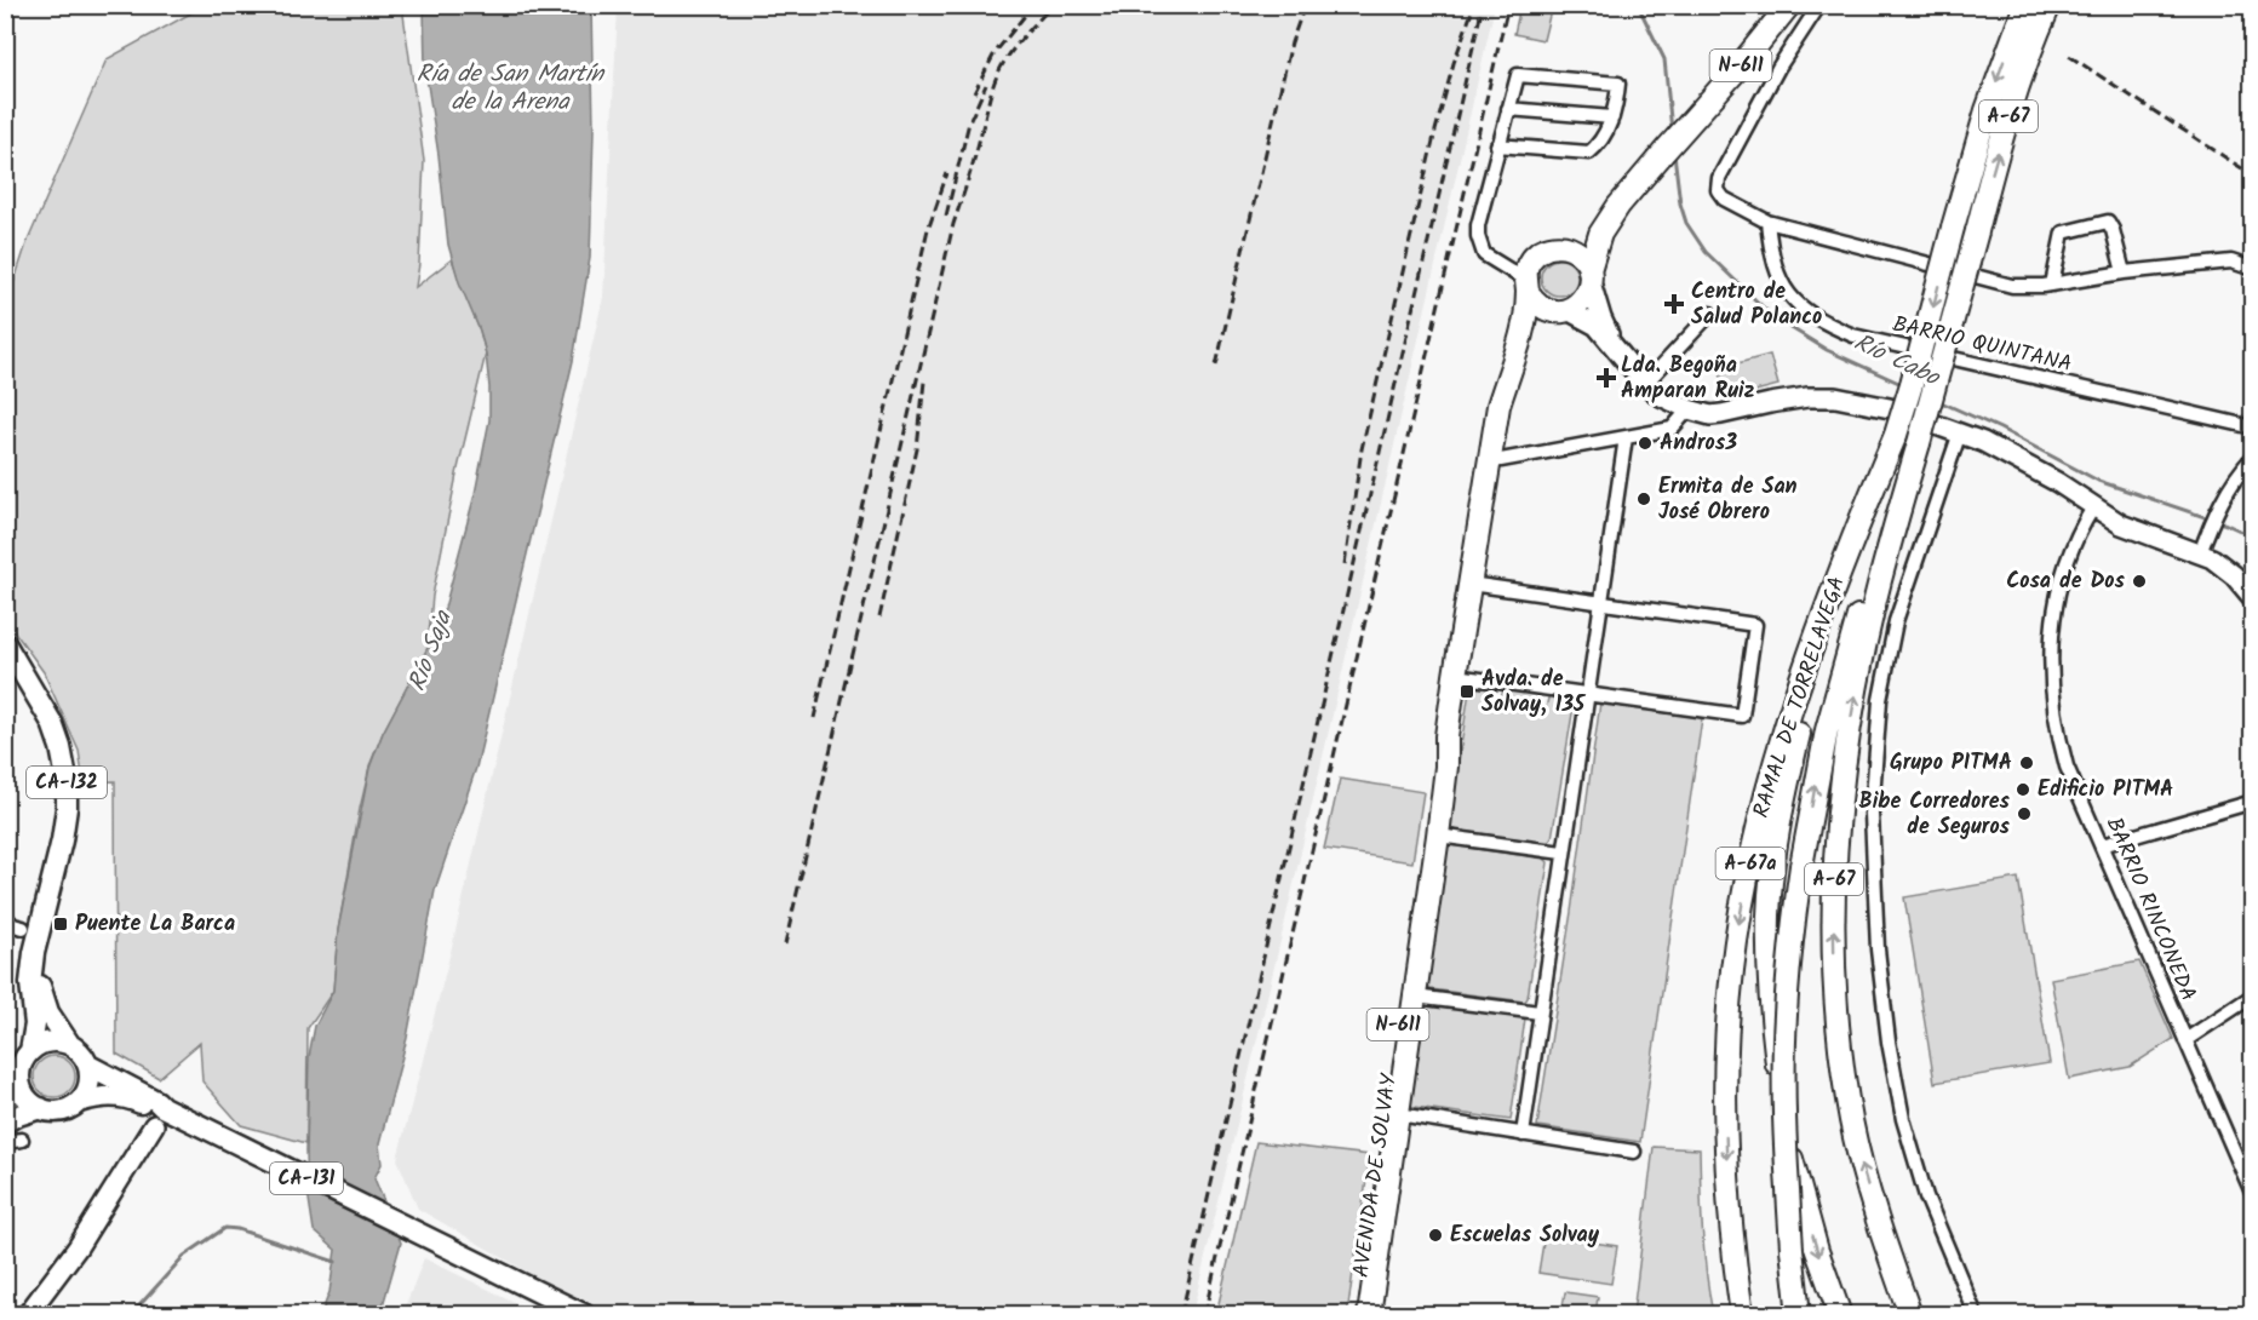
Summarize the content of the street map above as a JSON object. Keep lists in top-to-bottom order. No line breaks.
{"streets":{"highway":["N-611","A-67","RAMAL DE TORRELAVEGA","A-67a","AVENIDA DE SOLVAY"],"main road":["CA-132","CA-131"],"street":["BARRIO QUINTANA","BARRIO RINCONEDA"]},"crossings":[["N-611","AVENIDA DE SOLVAY"],["A-67","RAMAL DE TORRELAVEGA"],["CA-132","CA-131"]],"water":["Ría de San Martín de la Arena","Río Cabo","Río Saja"],"places":{"health":["Centro de Salud Polanco","Lda. Begoña Amparan Ruiz"],"other":["Andros3","Ermita de San José Obrero","Cosa de Dos","Grupo PITMA","Edificio PITMA","Bibe Corredores de Seguros","Escuelas Solvay"],"transit":["Avda. de Solvay, 135","Puente La Barca"]}}
